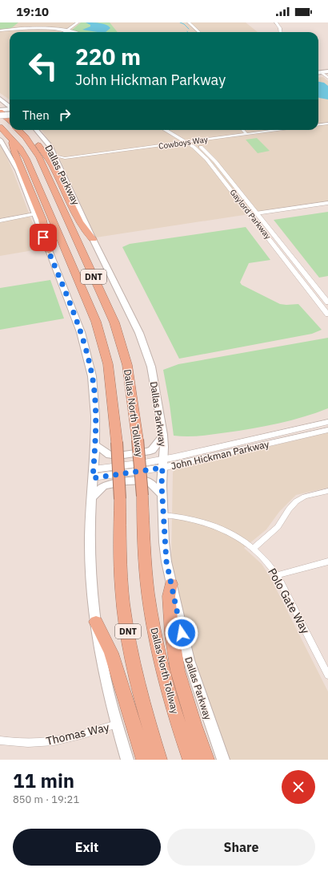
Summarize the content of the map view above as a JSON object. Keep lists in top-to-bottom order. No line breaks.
{"streets":{"highway":["DNT","Dallas North Tollway"],"main road":["Dallas Parkway"],"street":["Cowboys Way","Gaylord Parkway","John Hickman Parkway","Polo Gate Way","Thomas Way"]},"crossings":[["Cowboys Way","Dallas Parkway"],["Cowboys Way","Gaylord Parkway"],["Dallas Parkway","John Hickman Parkway"],["Dallas Parkway","Polo Gate Way"]],"page":{"status":"19:10","turn":["220 m","John Hickman Parkway"],"then":"Then","heading":["11 min","850 m · 19:21"],"buttons":["Exit","Share"]}}
